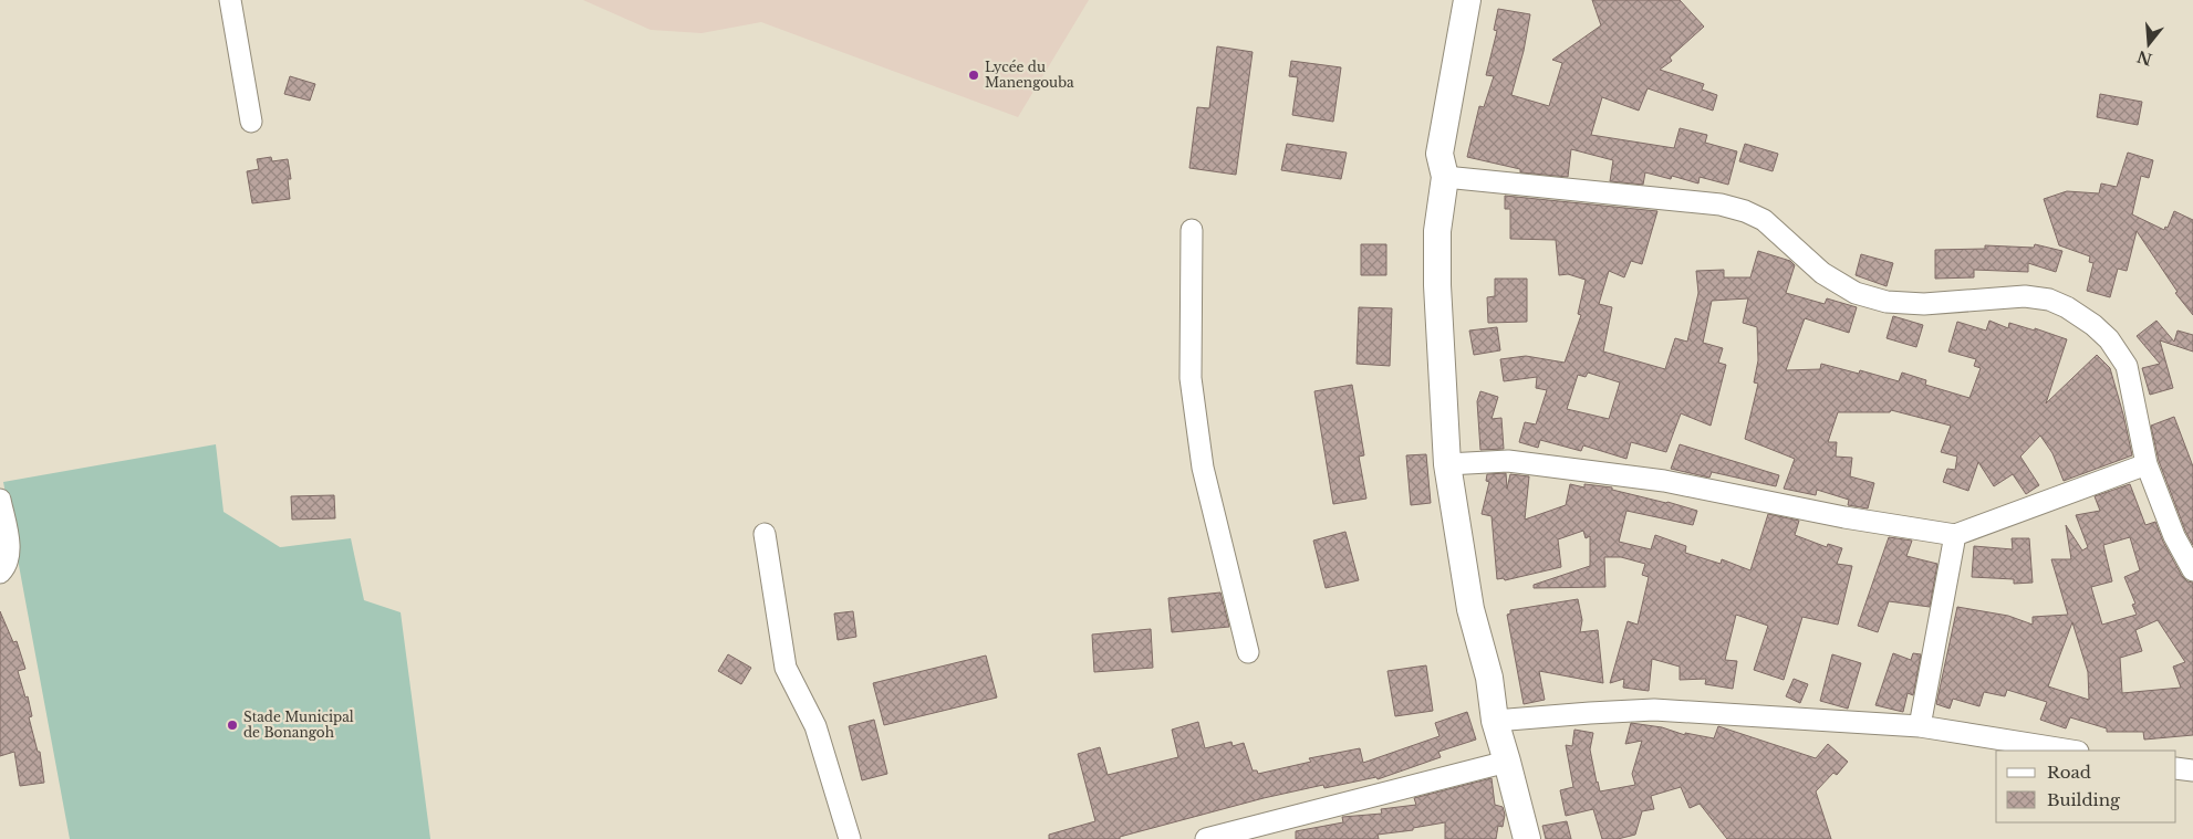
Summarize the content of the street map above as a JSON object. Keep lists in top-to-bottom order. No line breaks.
{"places":["Lycée du Manengouba","Stade Municipal de Bonangoh"],"legend":["Road","Building"],"north":"bottom"}
